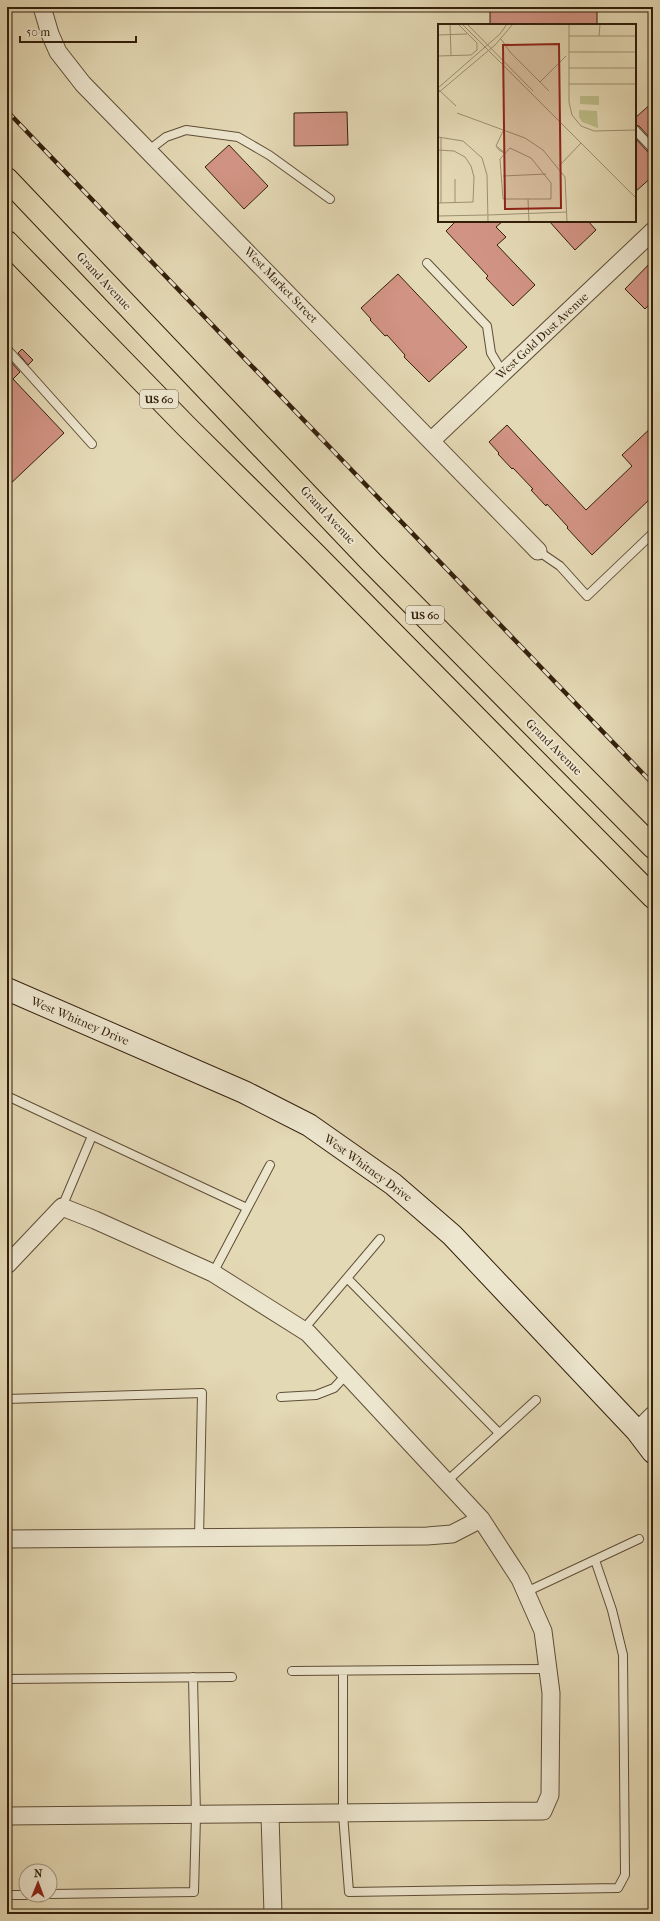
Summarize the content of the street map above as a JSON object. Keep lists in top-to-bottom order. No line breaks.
{"streets":{"highway":["Grand Avenue","US 60"],"street":["West Market Street","West Gold Dust Avenue","West Whitney Drive"]},"crossings":[["West Market Street","West Gold Dust Avenue"]],"scale_bar":"50 m","north":"top"}
